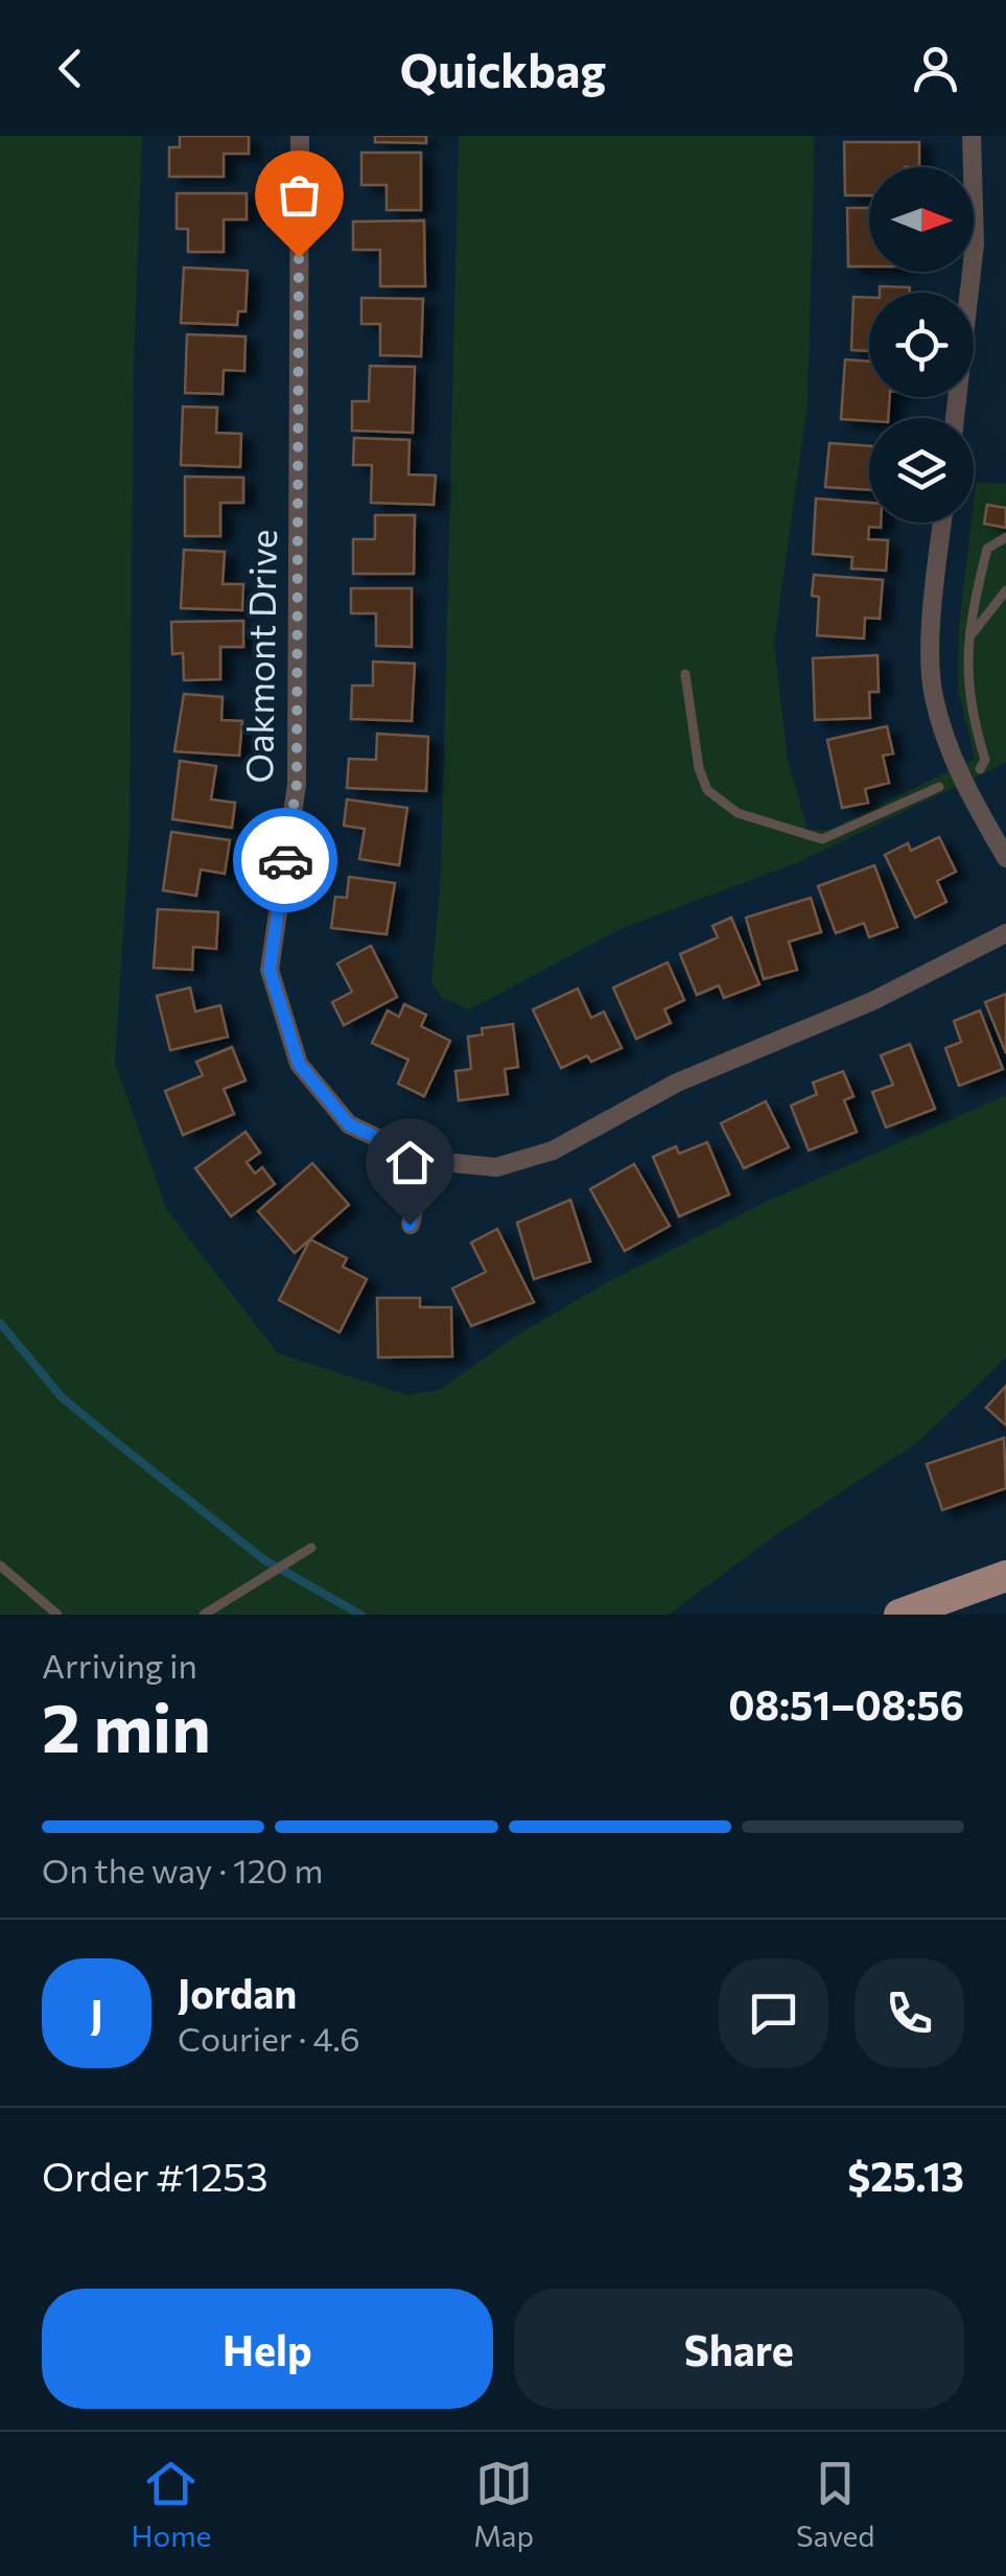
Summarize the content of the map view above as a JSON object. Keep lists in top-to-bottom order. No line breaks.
{"streets":{"street":["Oakmont Drive"]},"north":"right","page":{"header":"Quickbag","heading":["2 min","Arriving in","08:51–08:56"],"panel":["Jordan","Courier · 4.6","Order #1253","$25.13"],"bar":"On the way · 120 m","round":"J","buttons":["Help","Share"],"tabs":["Home","Map","Saved"]}}
